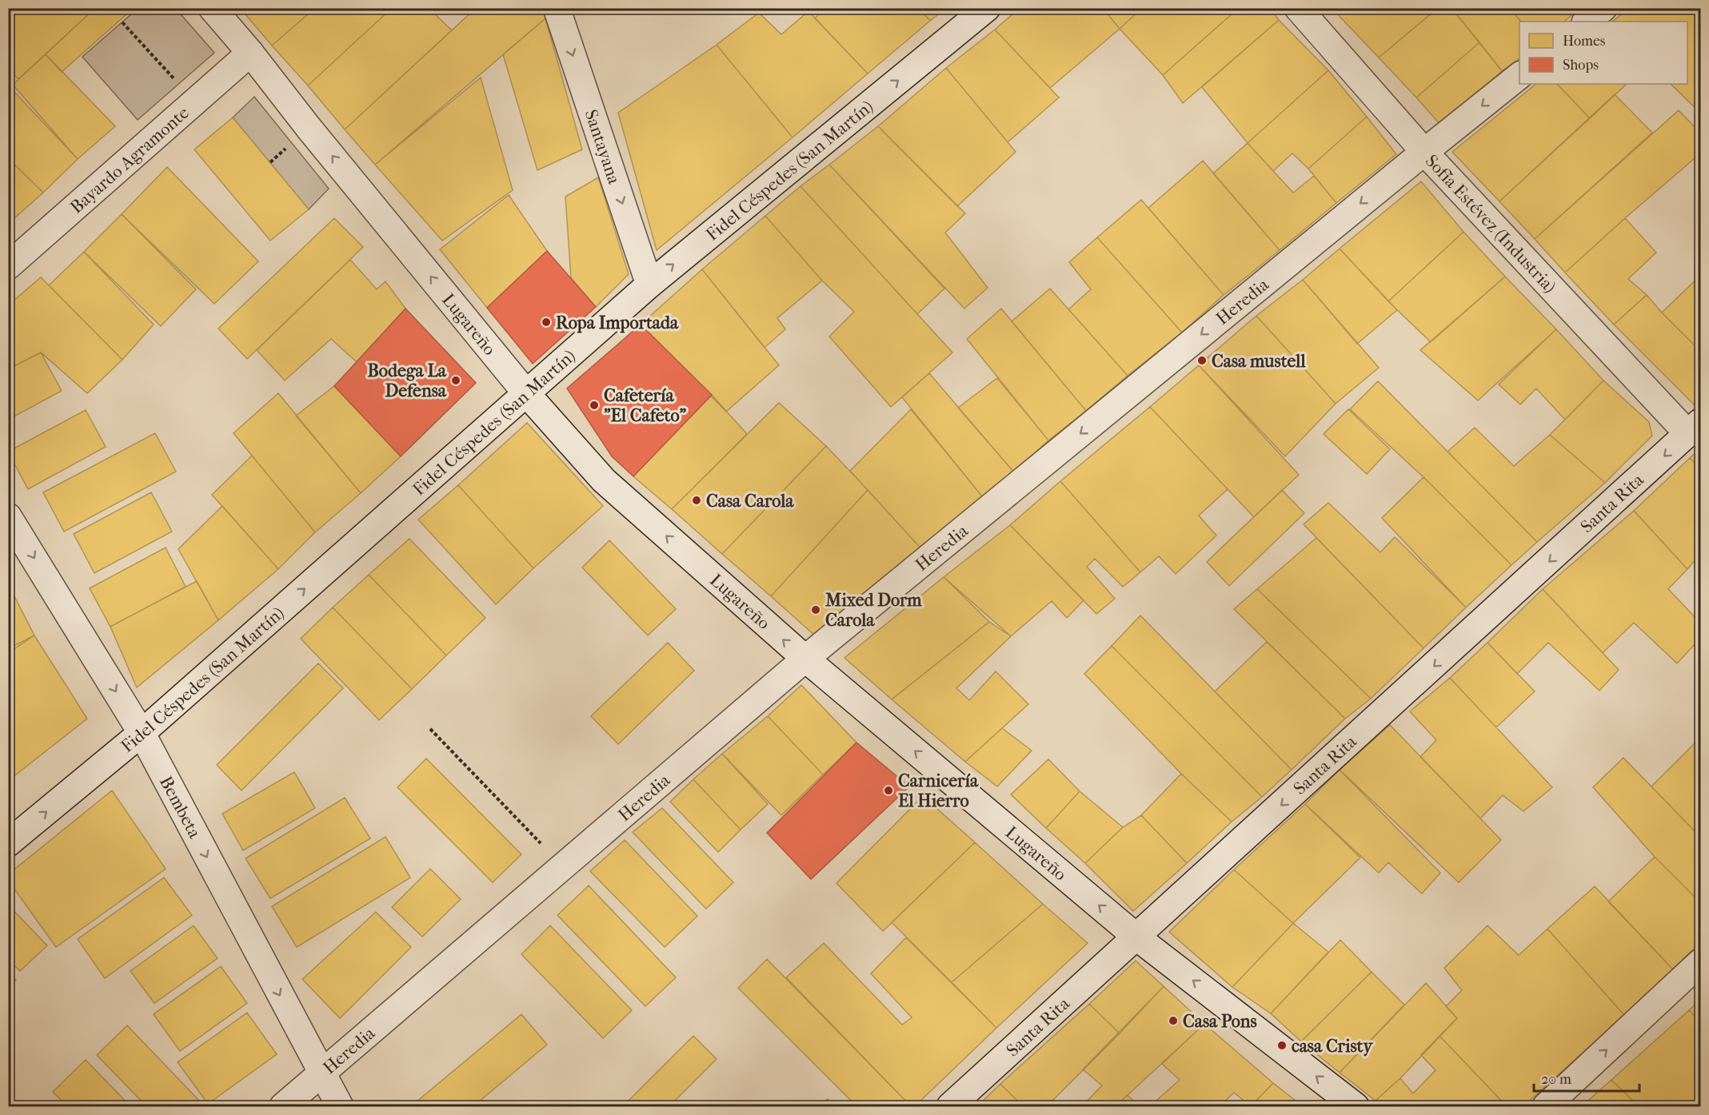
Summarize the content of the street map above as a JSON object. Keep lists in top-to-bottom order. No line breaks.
{"streets":{"street":["Santayana","Bayardo Agramonte","Fidel Céspedes (San Martín)","Sofía Estévez (Industria)","Heredia","Lugareño","Santa Rita","Bembeta"]},"crossings":[["Santayana","Fidel Céspedes (San Martín)"],["Bayardo Agramonte","Lugareño"],["Fidel Céspedes (San Martín)","Lugareño"],["Fidel Céspedes (San Martín)","Bembeta"],["Sofía Estévez (Industria)","Heredia"],["Sofía Estévez (Industria)","Santa Rita"],["Heredia","Lugareño"],["Heredia","Bembeta"],["Lugareño","Santa Rita"]],"one_way":["Santayana","Fidel Céspedes (San Martín)","Heredia","Lugareño","Santa Rita","Bembeta"],"places":["Ropa Importada","Casa mustell","Bodega La Defensa","Cafetería \"El Cafeto\"","Casa Carola","Mixed Dorm Carola","Carnicería El Hierro","Casa Pons","casa Cristy"],"legend":["Homes","Shops"],"scale_bar":"20 m"}
